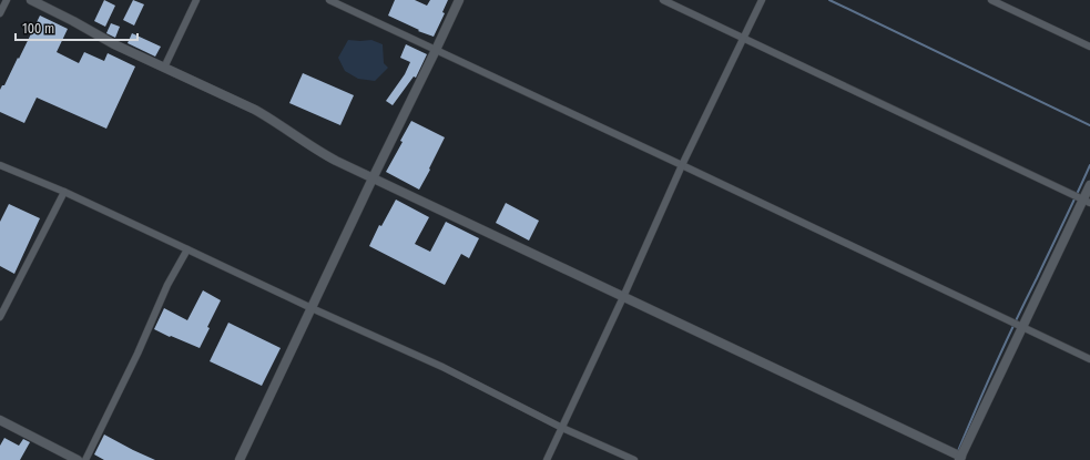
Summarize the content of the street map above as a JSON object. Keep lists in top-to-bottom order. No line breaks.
{"scale_bar":"100 m"}
